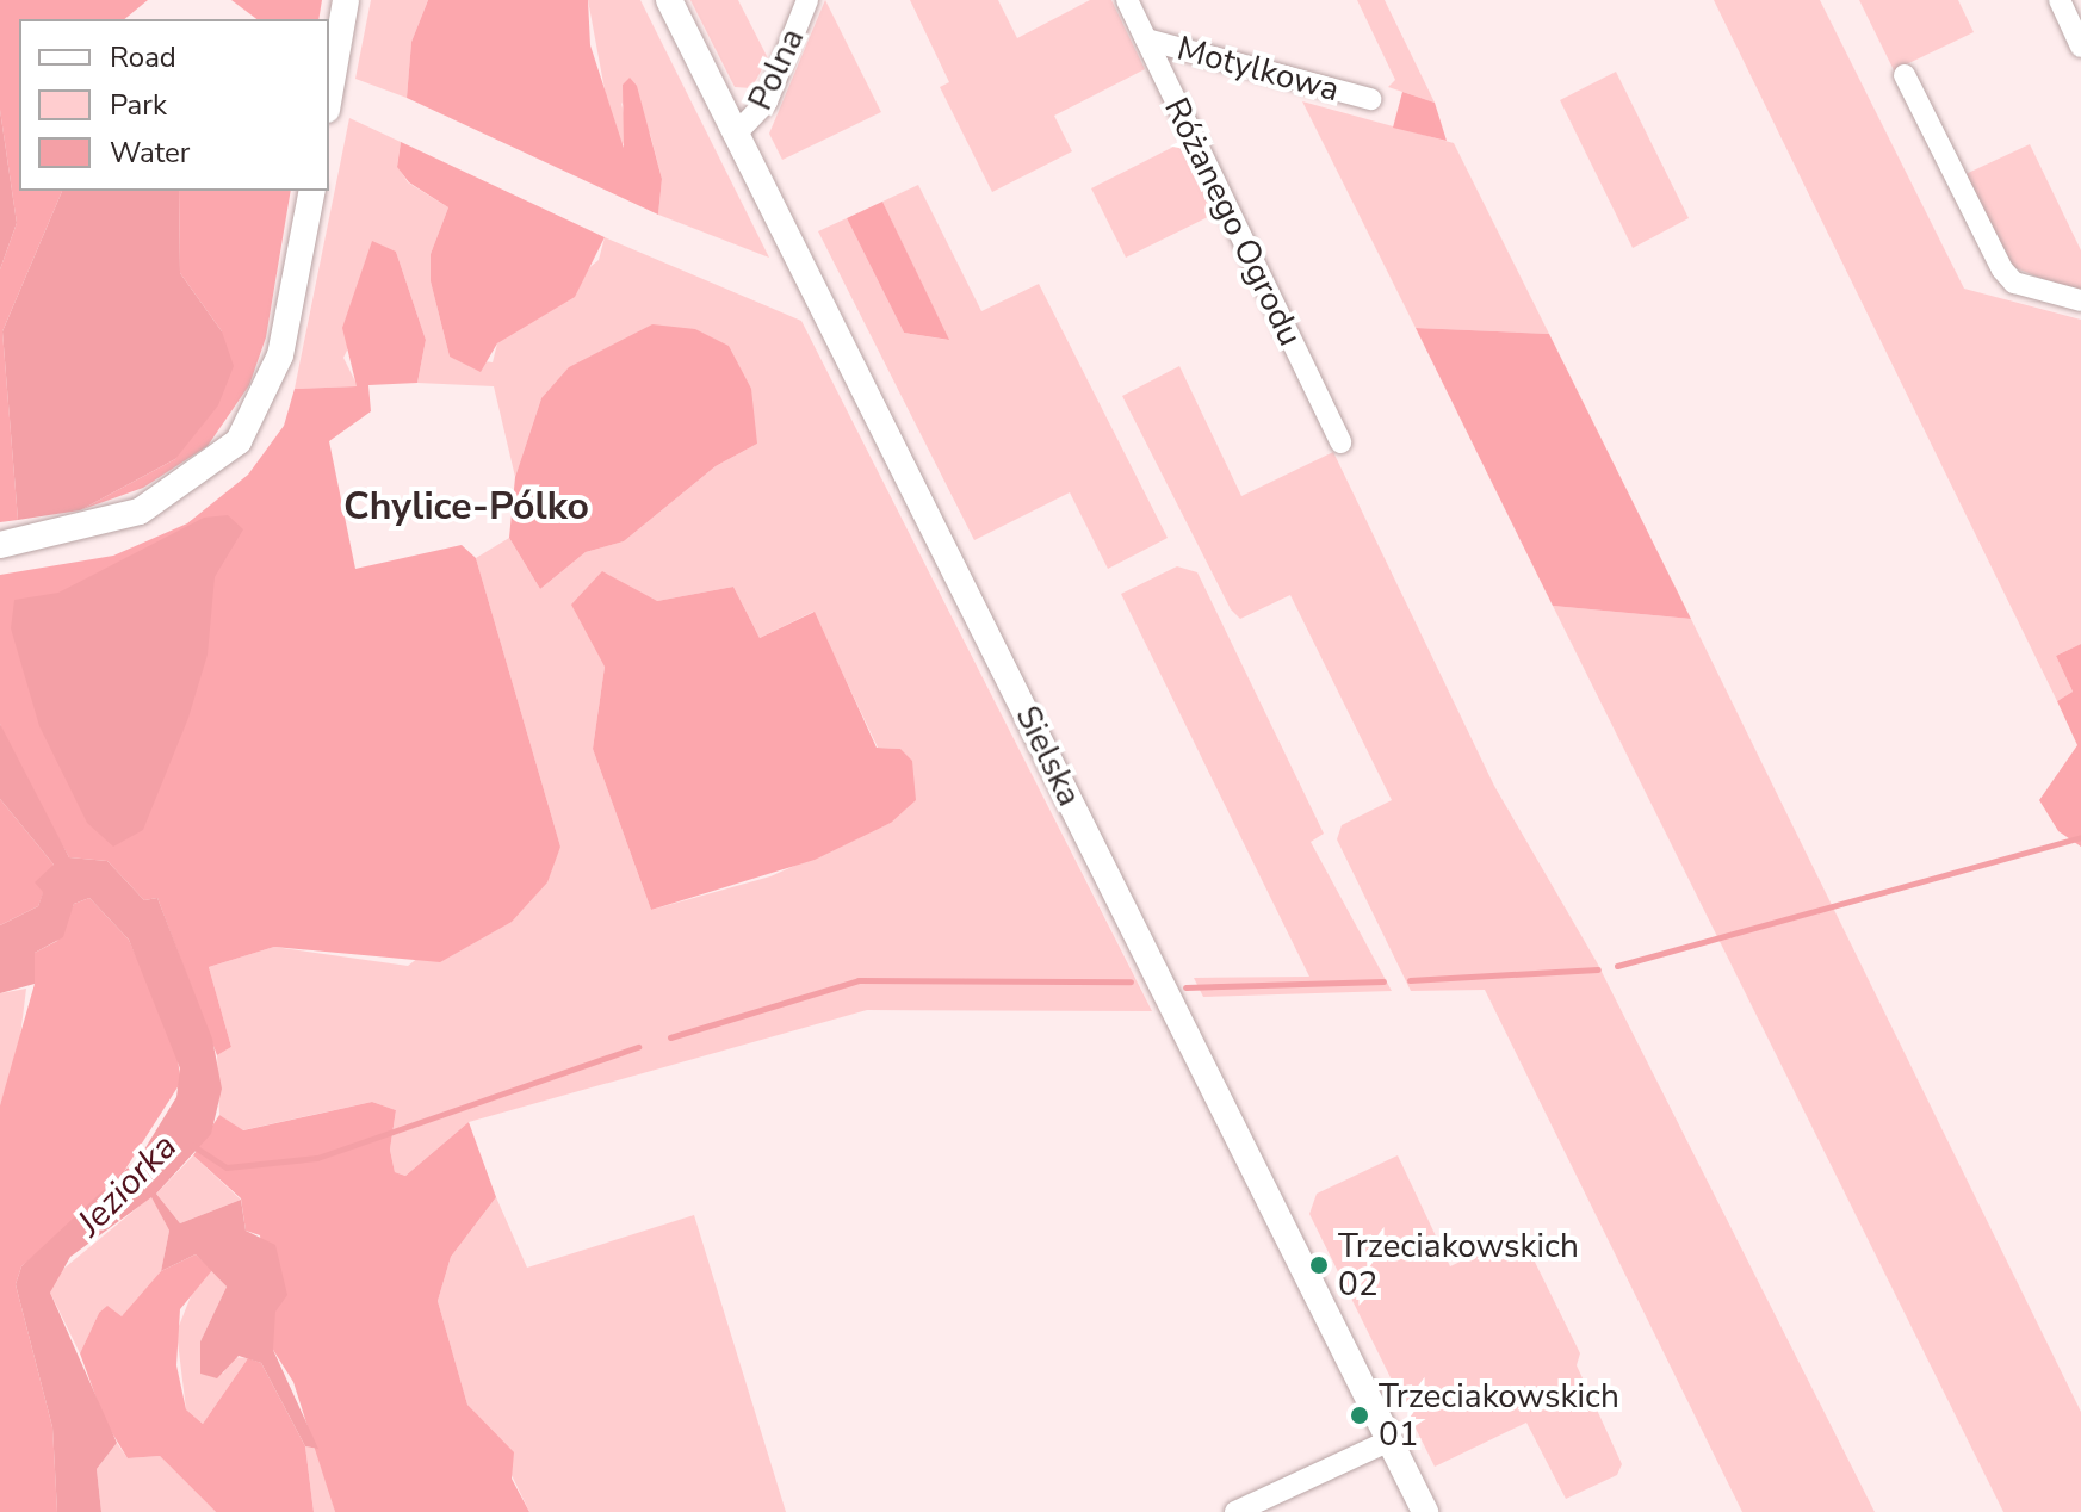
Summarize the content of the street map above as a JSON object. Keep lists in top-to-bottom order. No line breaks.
{"streets":{"street":["Polna","Motylkowa","Różanego Ogrodu","Sielska"]},"crossings":[["Polna","Sielska"],["Motylkowa","Różanego Ogrodu"]],"districts":["Chylice-Pólko"],"water":["Jeziorka"],"places":["Trzeciakowskich 02","Trzeciakowskich 01"],"legend":["Road","Park","Water"]}
